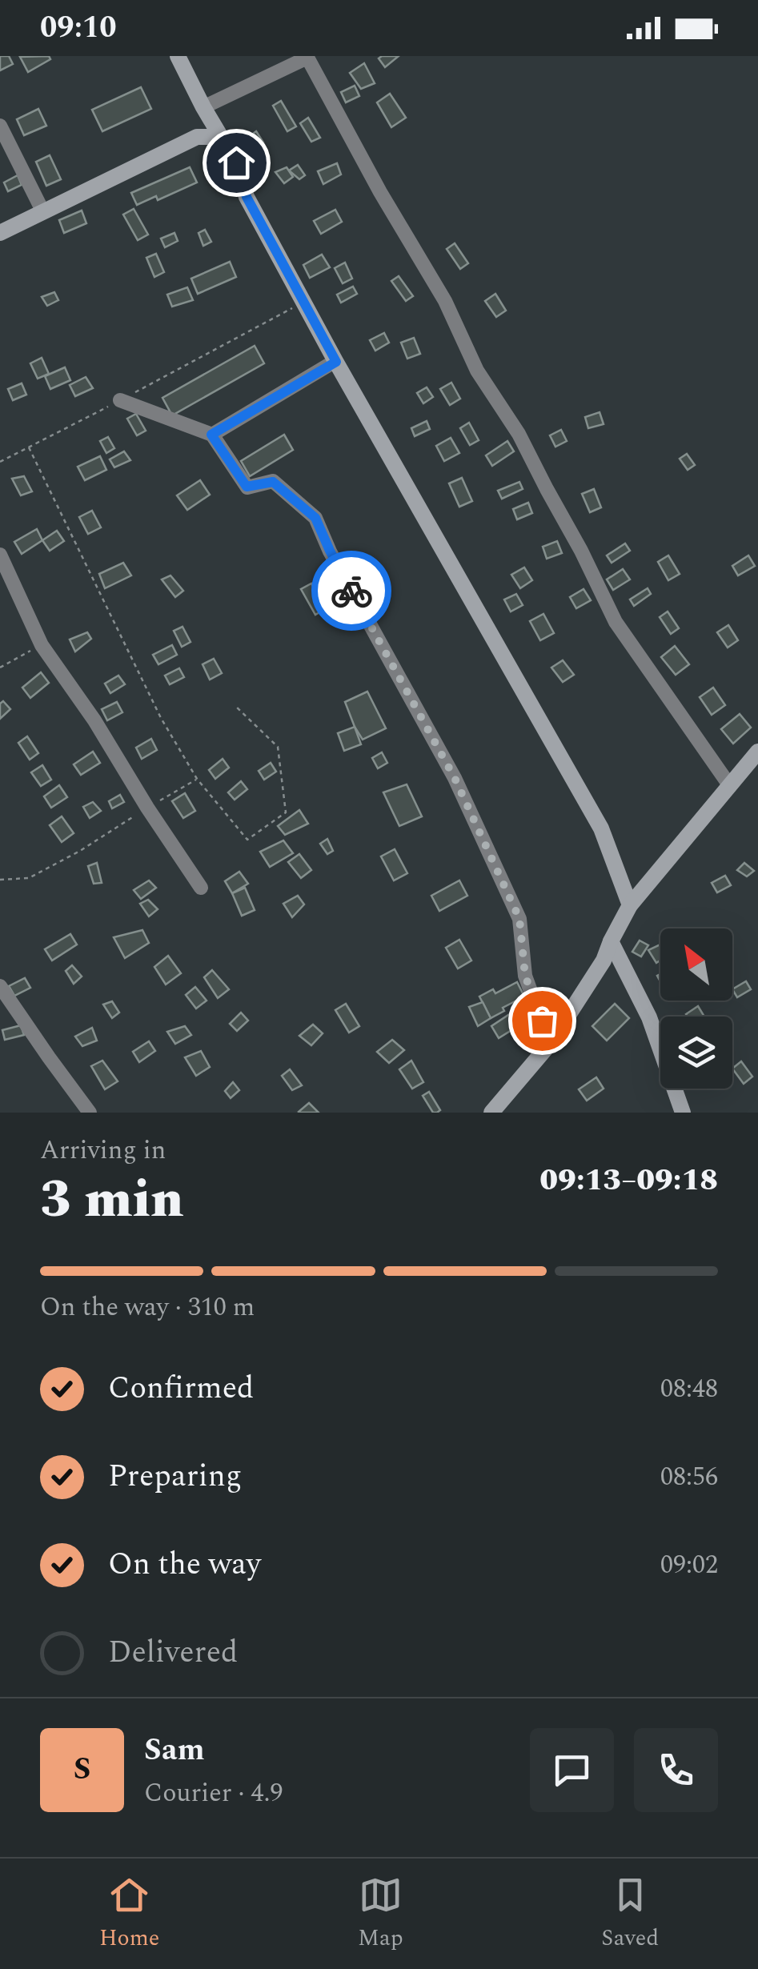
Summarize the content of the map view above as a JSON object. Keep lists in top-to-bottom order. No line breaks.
{"north":"top left","page":{"status":"09:10","heading":["3 min","Arriving in","09:13–09:18"],"panel":["Sam","Courier · 4.9"],"bar":"On the way · 310 m","list":[["Confirmed","08:48"],["Preparing","08:56"],["On the way","09:02"],"Delivered"],"round":"S","tabs":["Home","Map","Saved"]}}
